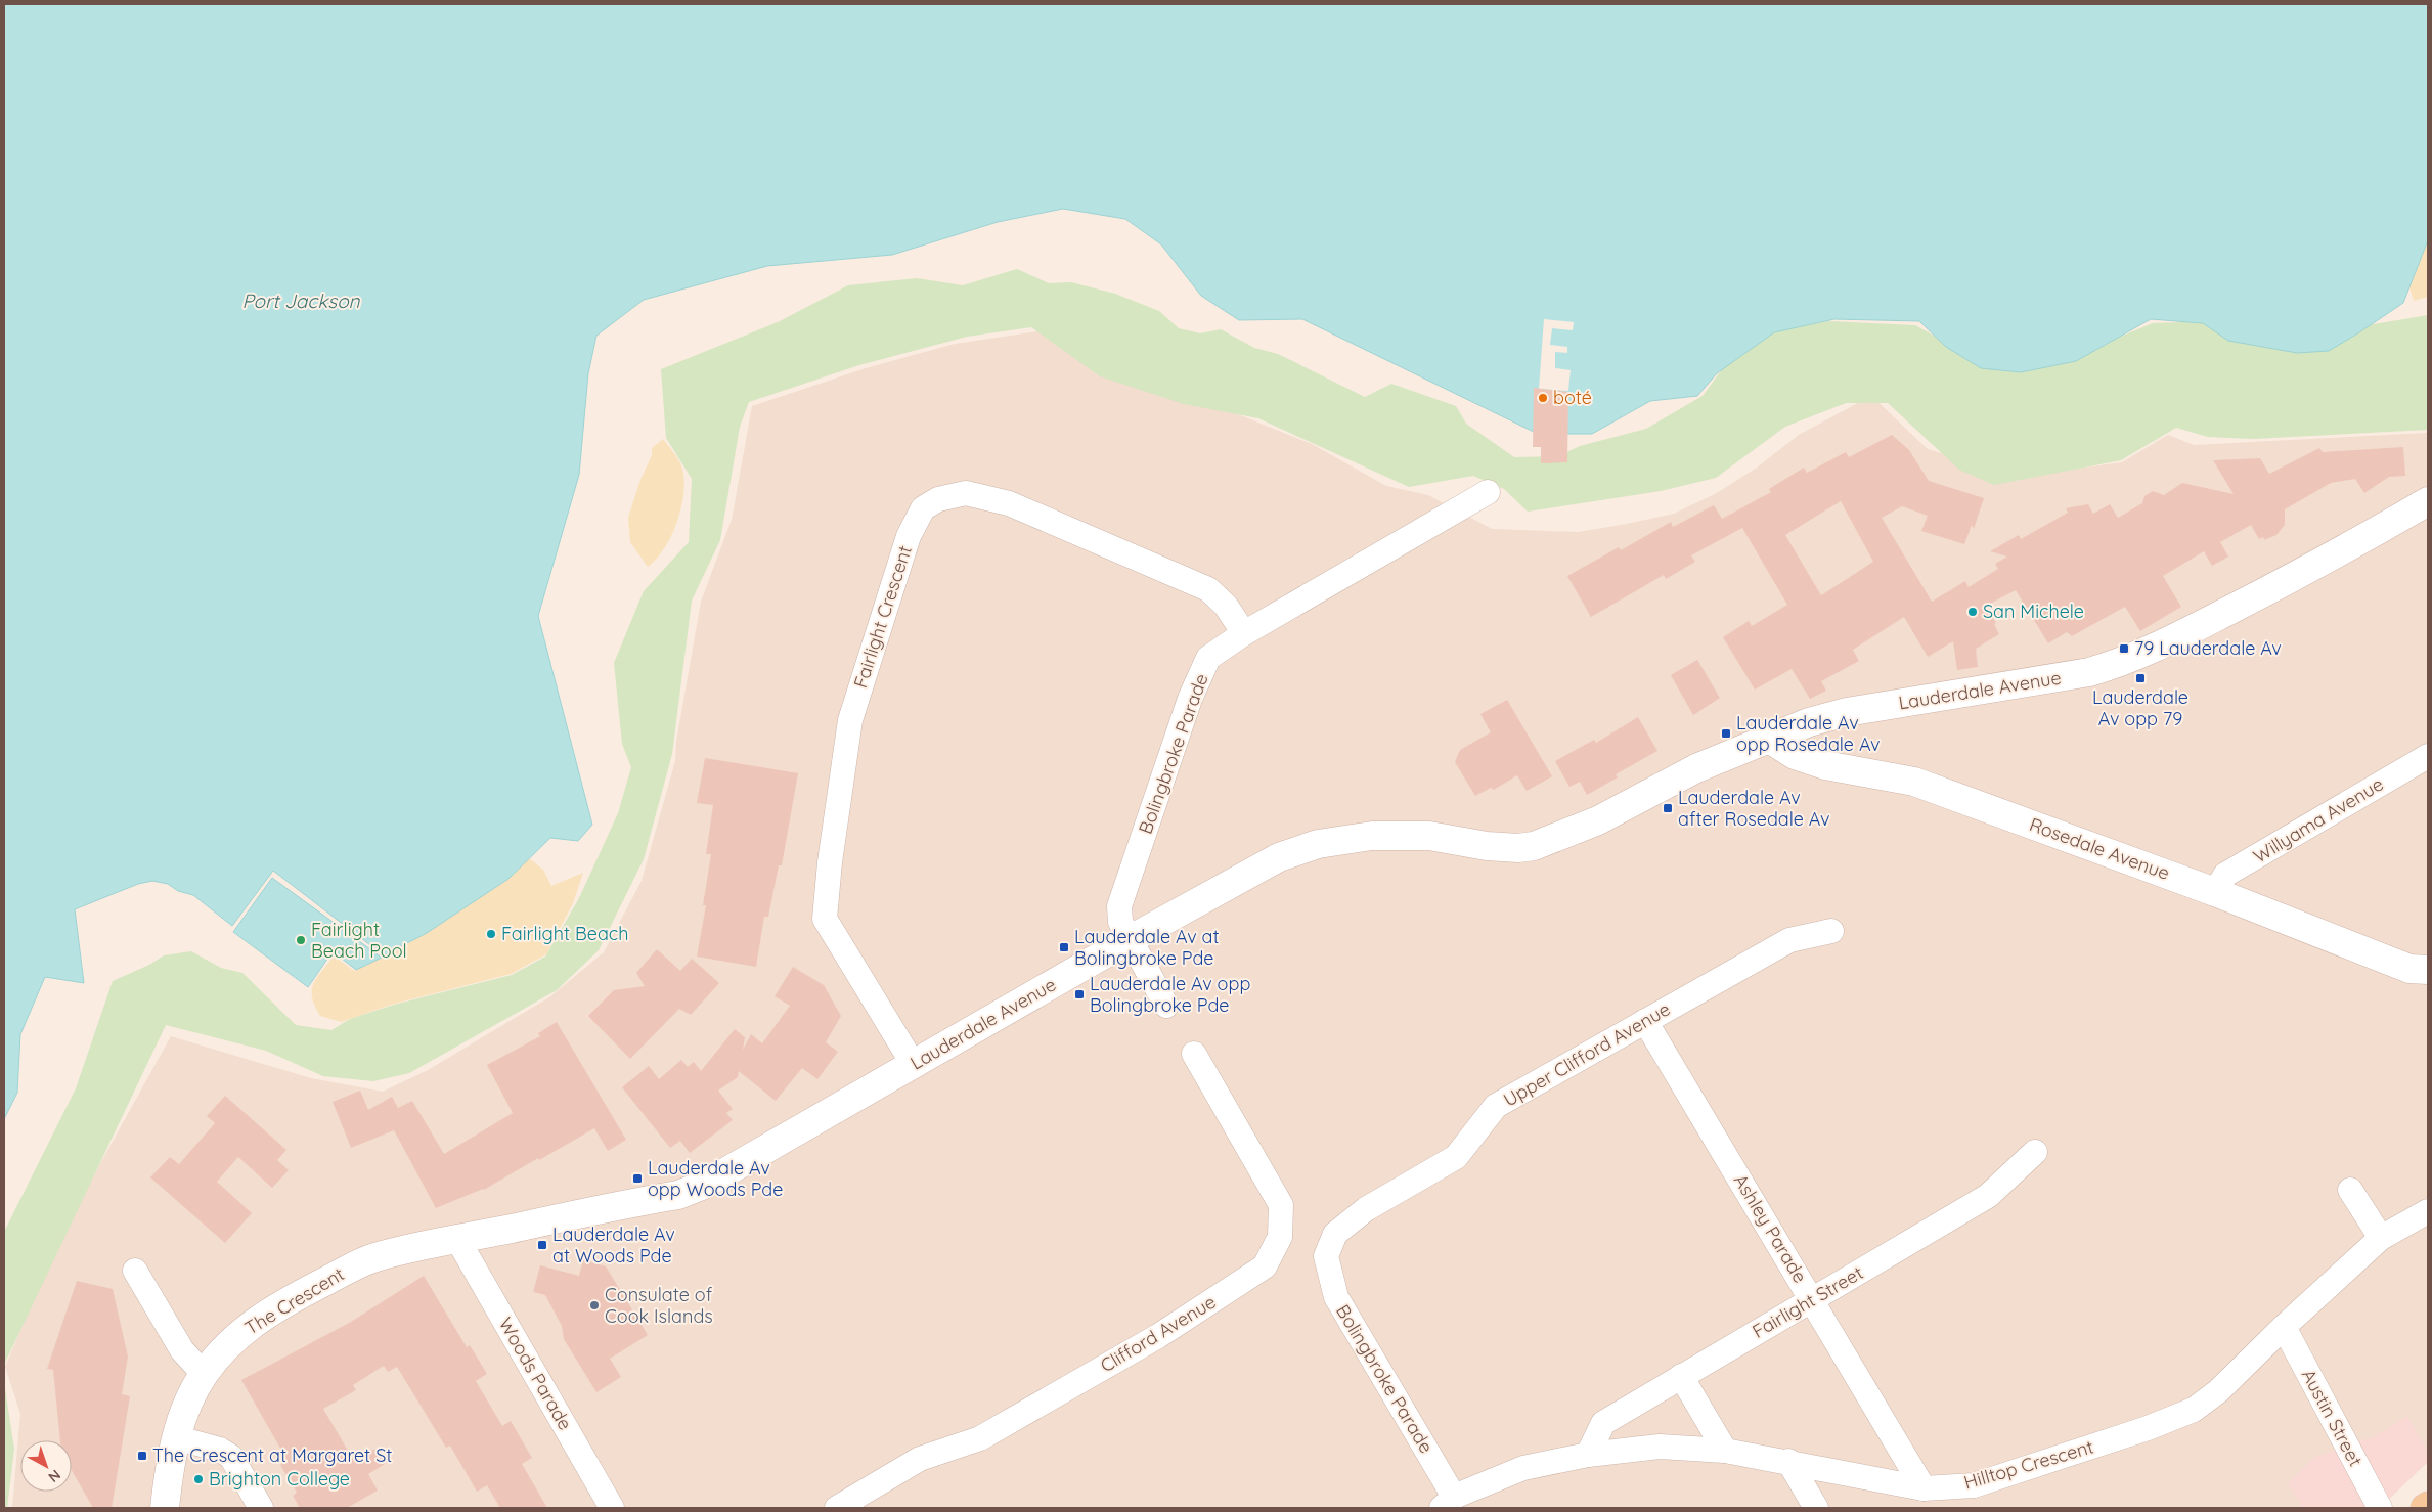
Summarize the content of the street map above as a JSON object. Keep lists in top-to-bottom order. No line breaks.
{"streets":{"main road":["Lauderdale Avenue","Rosedale Avenue","The Crescent"],"street":["Fairlight Crescent","Bolingbroke Parade","Willyama Avenue","Upper Clifford Avenue","Ashley Parade","Fairlight Street","Clifford Avenue","Woods Parade","Austin Street","Hilltop Crescent"]},"crossings":[["Fairlight Crescent","Lauderdale Avenue"],["Fairlight Crescent","Bolingbroke Parade"],["Lauderdale Avenue","Bolingbroke Parade"],["Lauderdale Avenue","Rosedale Avenue"],["Lauderdale Avenue","The Crescent"],["Bolingbroke Parade","Upper Clifford Avenue"],["Bolingbroke Parade","Hilltop Crescent"],["Willyama Avenue","Rosedale Avenue"],["Upper Clifford Avenue","Ashley Parade"],["Ashley Parade","Fairlight Street"],["Ashley Parade","Hilltop Crescent"],["The Crescent","Woods Parade"],["Fairlight Street","Hilltop Crescent"],["Austin Street","Hilltop Crescent"]],"water":["Port Jackson"],"places":{"other":["boté","San Michele","Fairlight Beach","Fairlight Beach Pool","Consulate of Cook Islands","Brighton College"],"transit":["79 Lauderdale Av","Lauderdale Av opp 79","Lauderdale Av opp Rosedale Av","Lauderdale Av after Rosedale Av","Lauderdale Av at Bolingbroke Pde","Lauderdale Av opp Bolingbroke Pde","Lauderdale Av opp Woods Pde","Lauderdale Av at Woods Pde","The Crescent at Margaret St"]},"north":"bottom right"}
